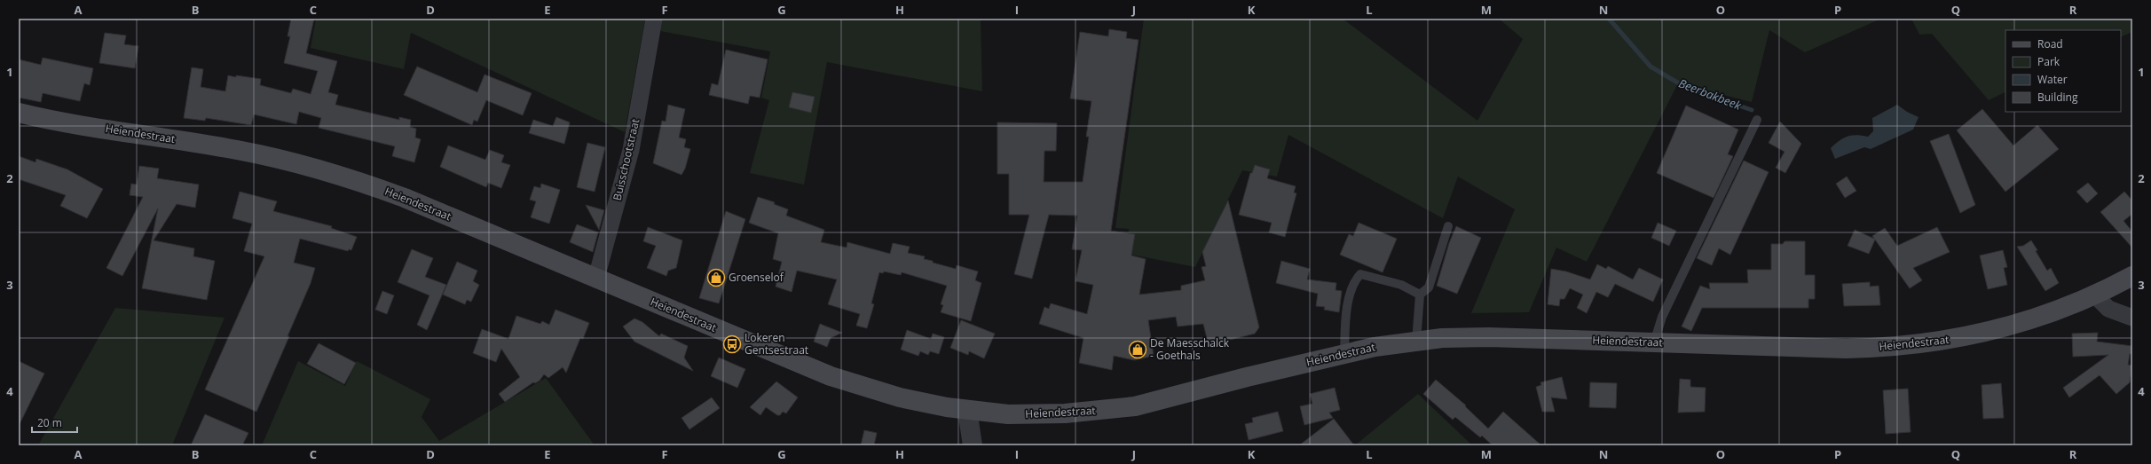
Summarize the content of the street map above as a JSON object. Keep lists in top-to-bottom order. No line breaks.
{"streets":{"main road":["Heiendestraat"],"street":["Buisschootstraat"]},"crossings":[["Heiendestraat","Buisschootstraat"]],"water":["Beerbakbeek"],"places":{"shop":["Groenselof","De Maesschalck - Goethals"],"bus stop":["Lokeren Gentsestraat"]},"legend":["Road","Park","Water","Building"],"scale_bar":"20 m","grid":{"columns":["A","B","C","D","E","F","G","H","I","J","K","L","M","N","O","P","Q","R"],"rows":["1","2","3","4"]}}
